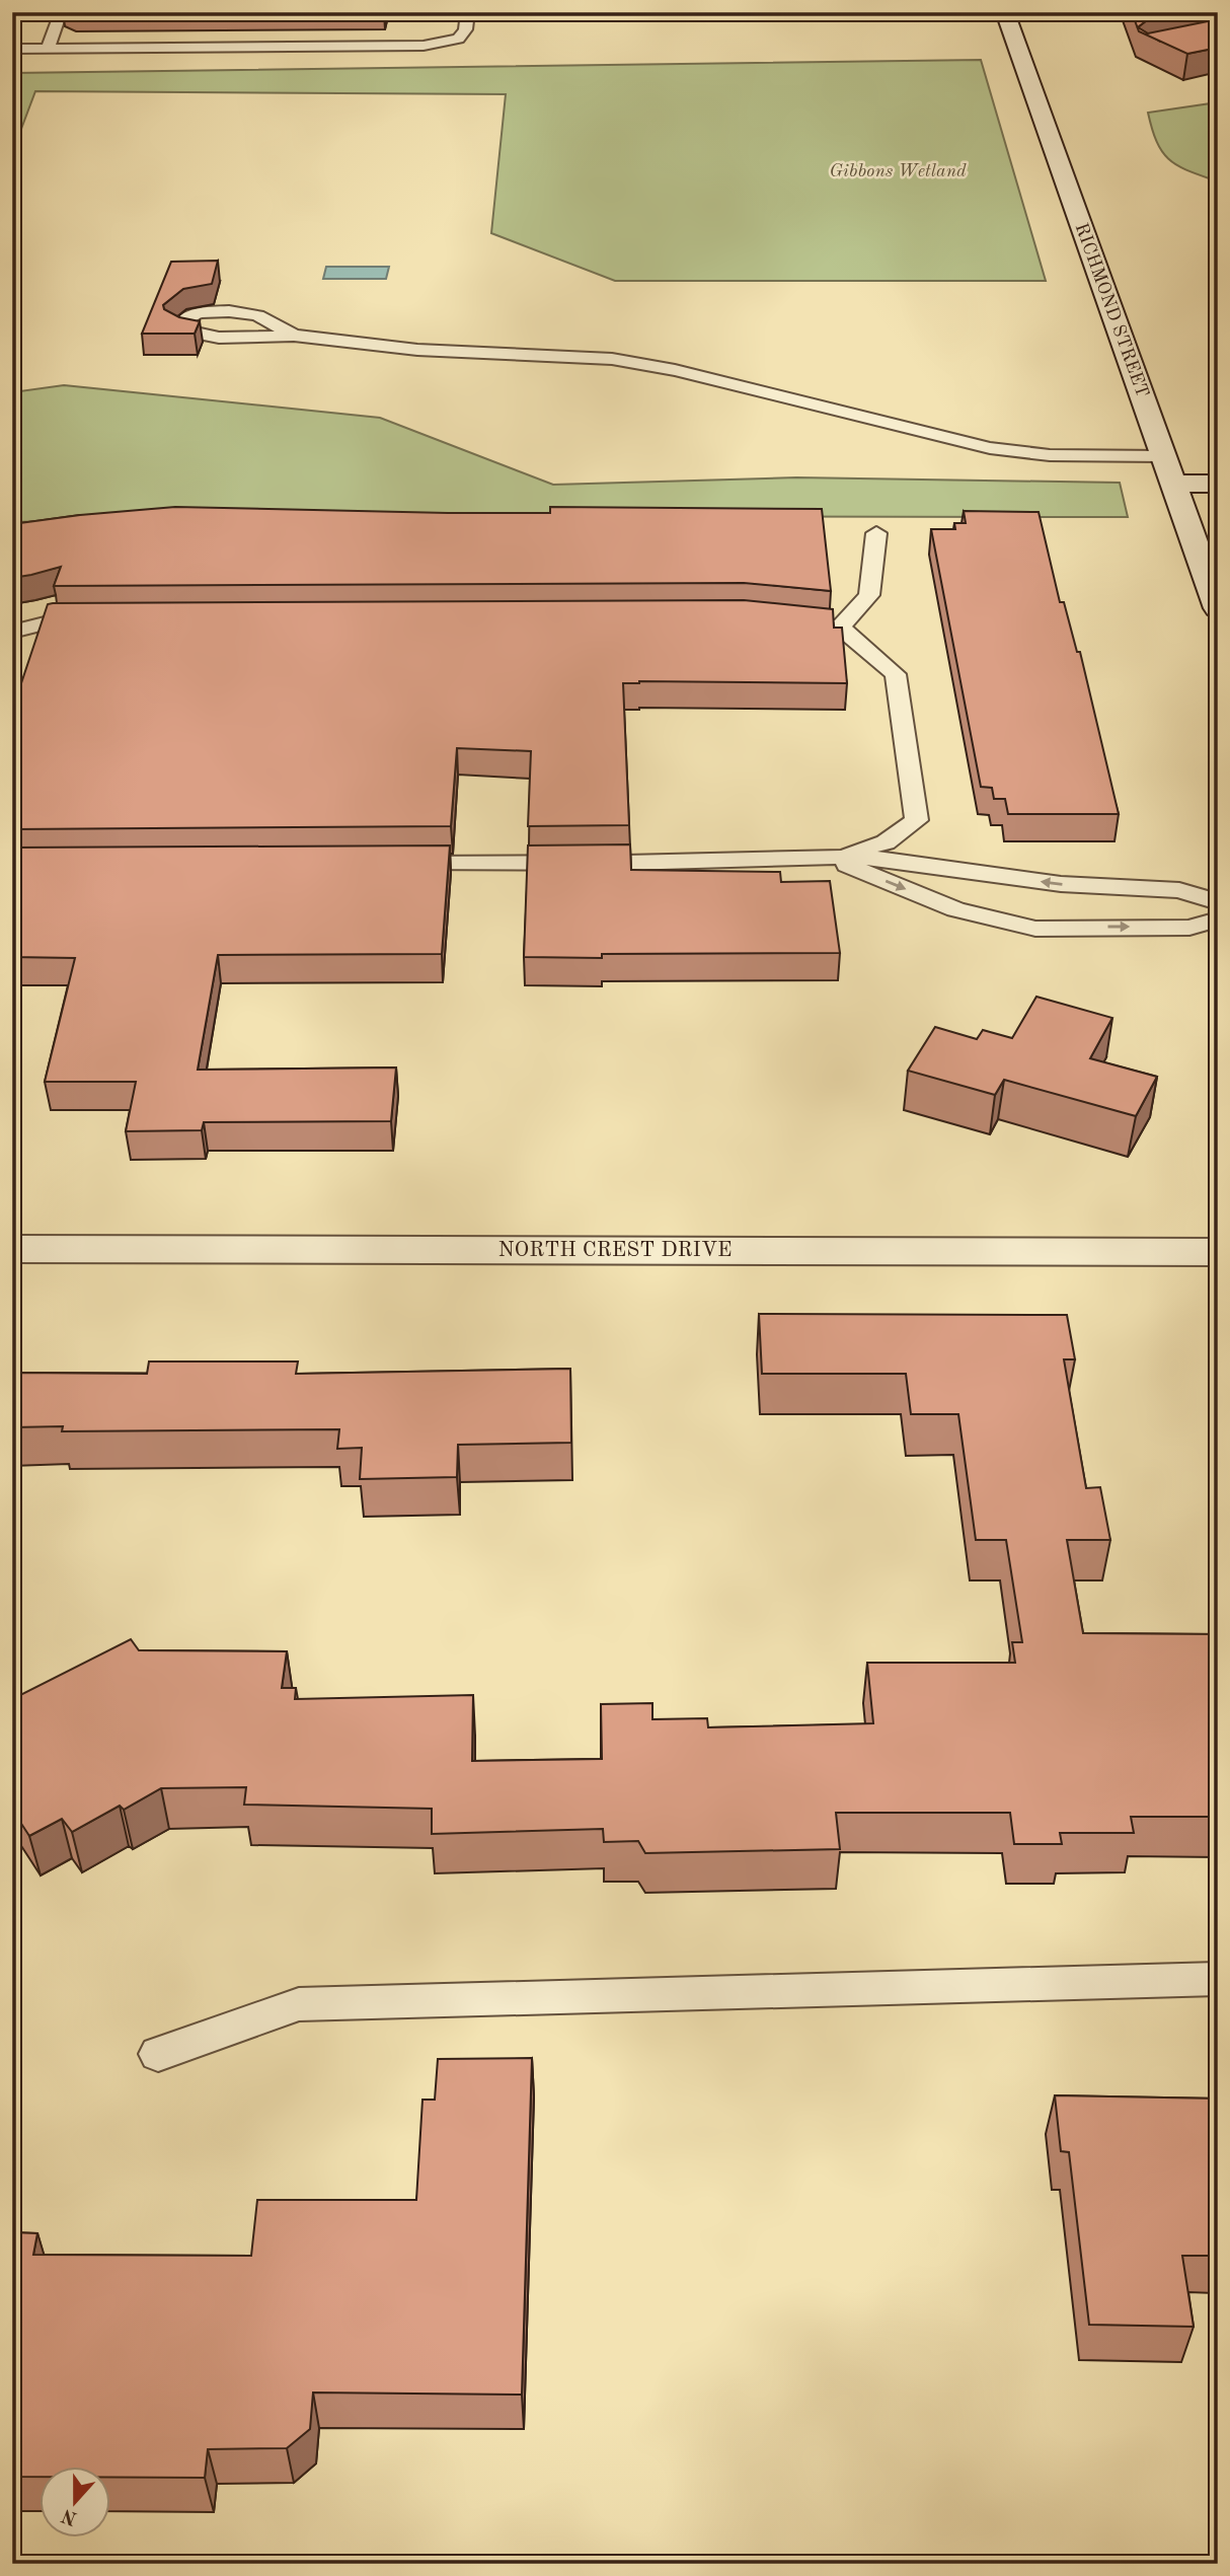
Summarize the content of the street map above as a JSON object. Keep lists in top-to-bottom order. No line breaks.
{"streets":{"main road":["RICHMOND STREET","NORTH CREST DRIVE"]},"parks":["Gibbons Wetland"],"north":"bottom"}
